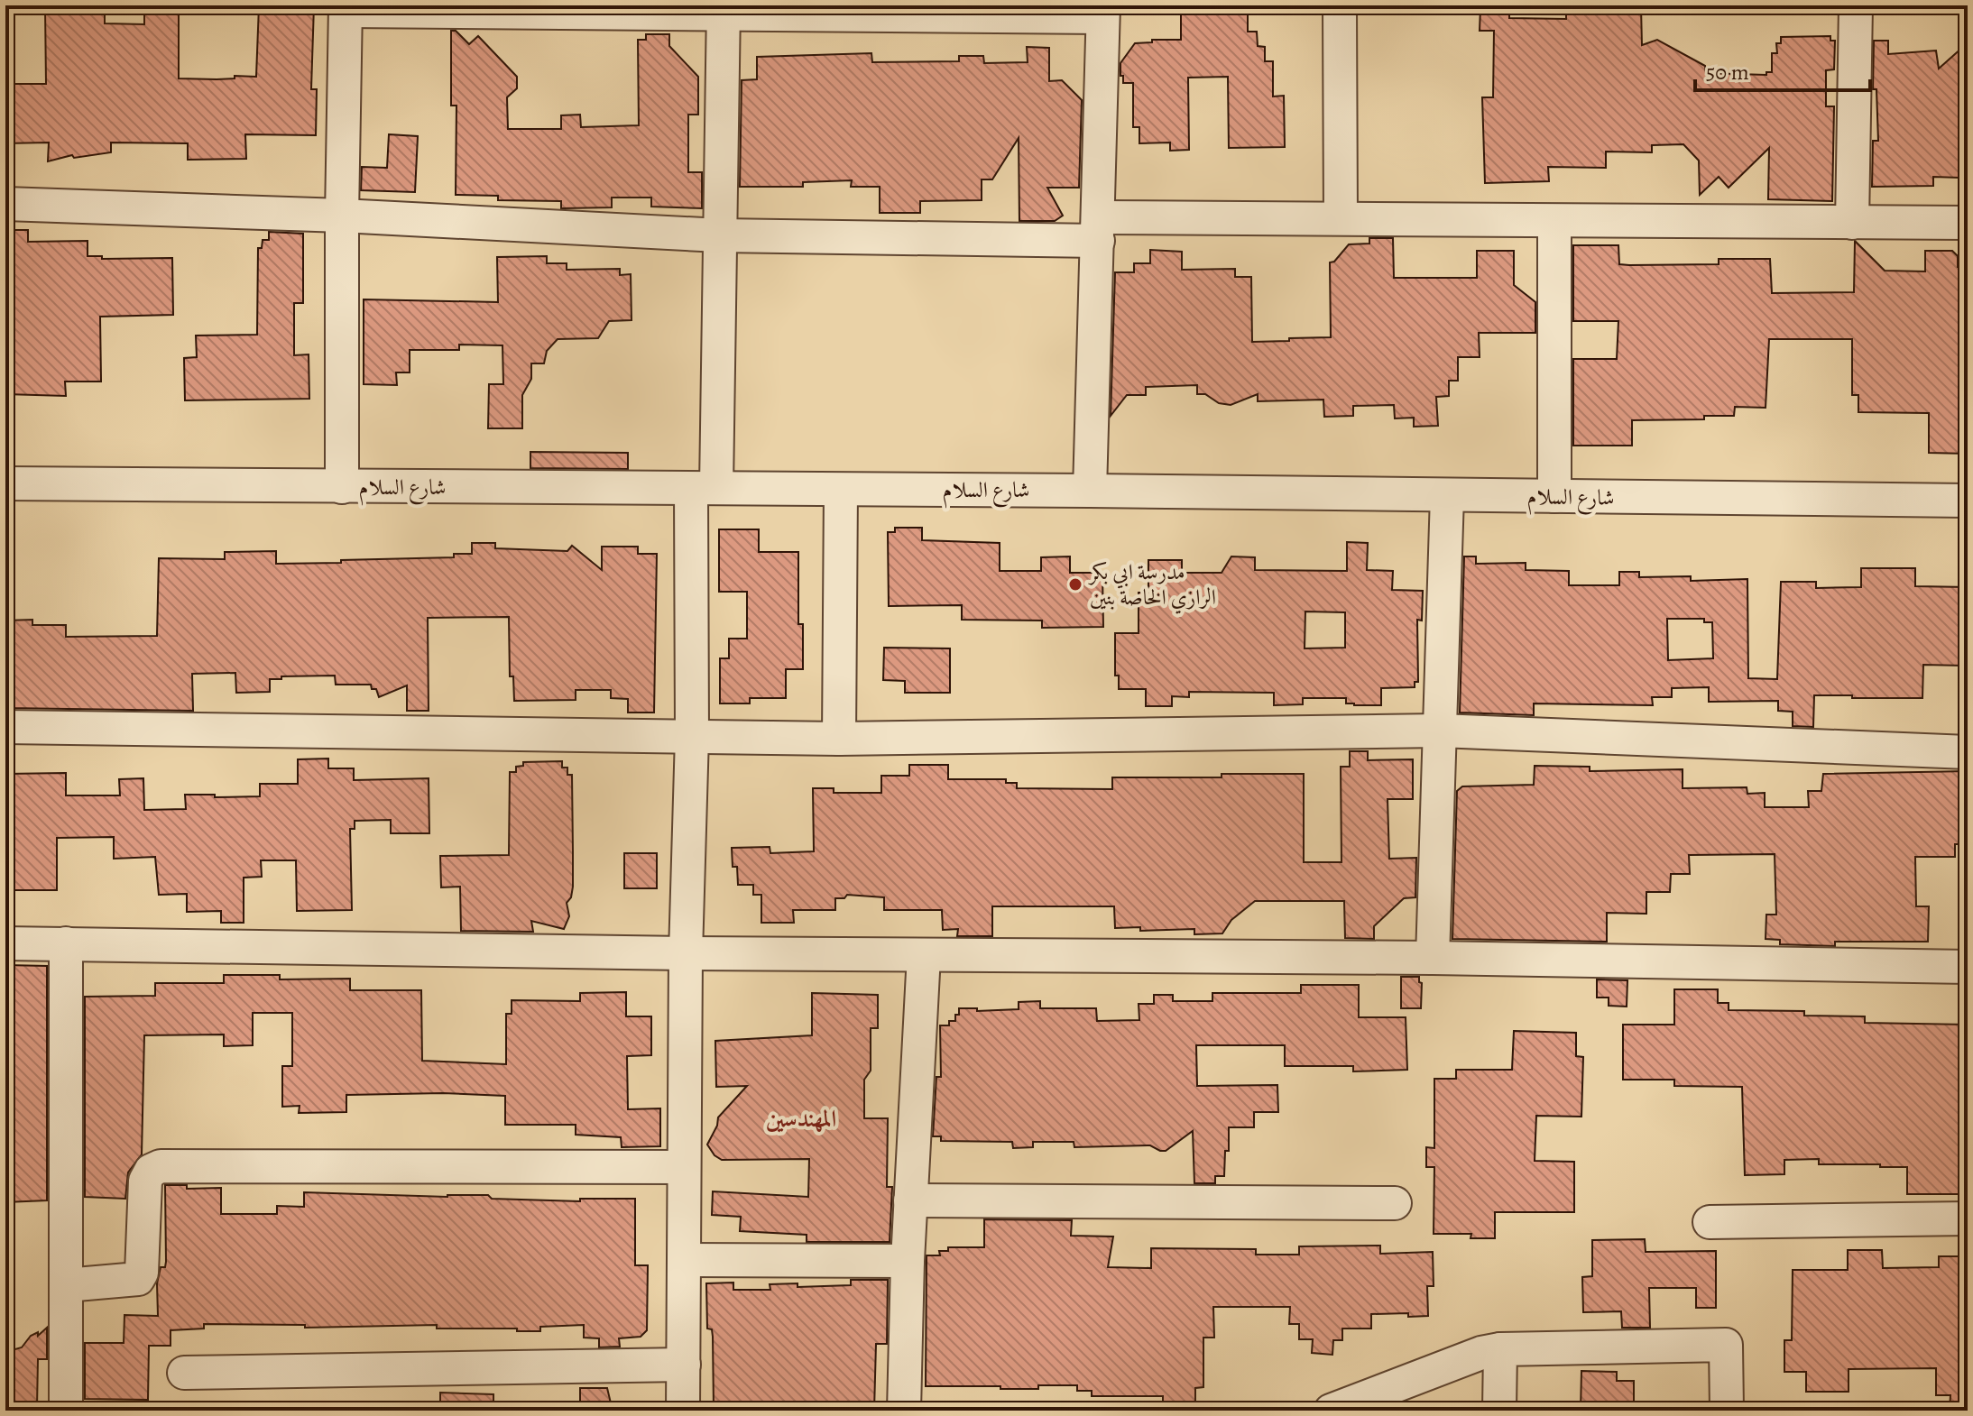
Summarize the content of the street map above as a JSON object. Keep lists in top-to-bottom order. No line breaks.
{"streets":{"street":["شارع السلام"]},"districts":["المهندسين"],"places":["مدرسة ابي بكر الرازي الخاصة بنين"],"scale_bar":"50 m"}
